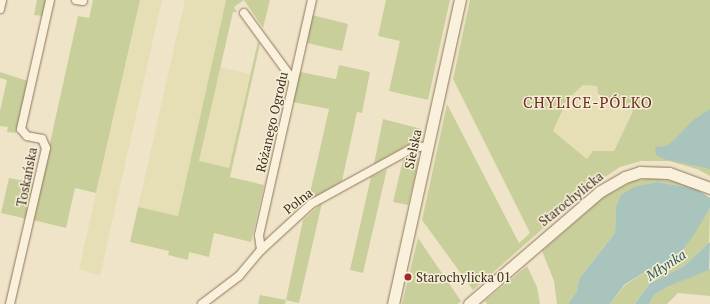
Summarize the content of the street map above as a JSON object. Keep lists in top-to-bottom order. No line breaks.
{"streets":{"street":["Różanego Ogrodu","Sielska","Toskańska","Starochylicka","Polna"]},"crossings":[["Różanego Ogrodu","Polna"],["Sielska","Polna"]],"districts":["CHYLICE-PÓLKO"],"water":["Młynka"],"places":["Starochylicka 01"]}
